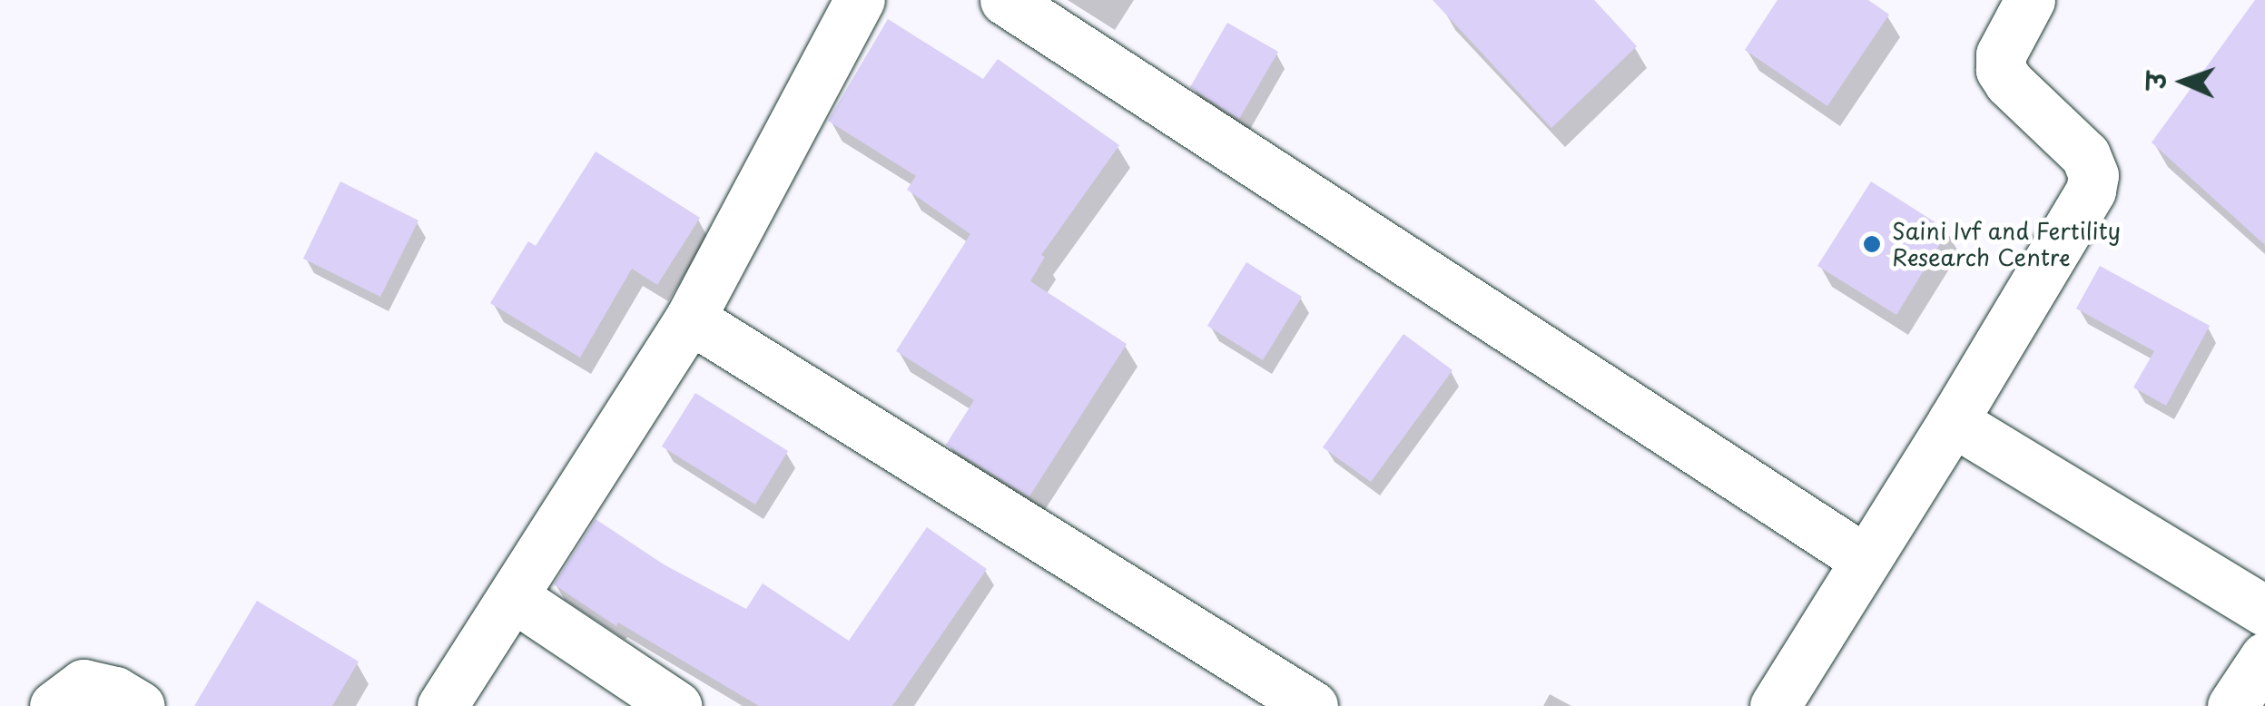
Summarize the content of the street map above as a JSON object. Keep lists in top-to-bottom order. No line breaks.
{"places":["Saini Ivf and Fertility Research Centre"],"north":"left"}
